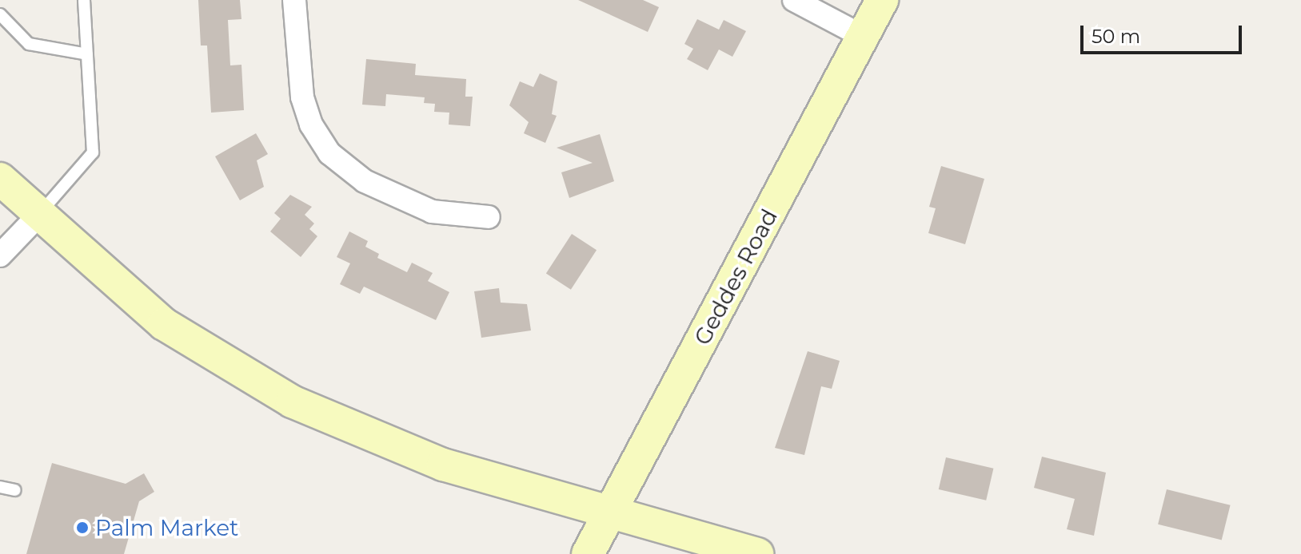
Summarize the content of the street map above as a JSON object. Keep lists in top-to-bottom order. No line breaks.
{"streets":{"main road":["Geddes Road"]},"places":["Palm Market"],"scale_bar":"50 m"}
